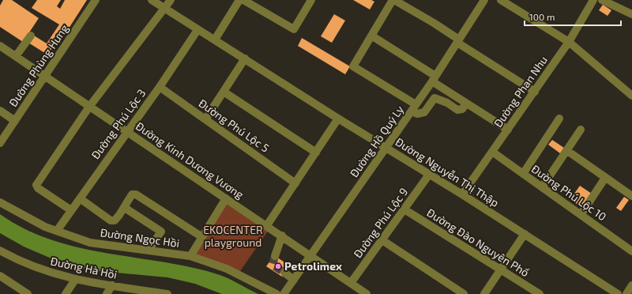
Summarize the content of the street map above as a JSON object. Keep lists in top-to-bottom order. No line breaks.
{"streets":{"street":["Đường Phùng Hưng","Đường Phan Nhu","Đường Phú Lộc 3","Đường Phú Lộc 5","Đường Hồ Quý Ly","Đường Kinh Dương Vương","Đường Nguyễn Thị Thập","Đường Phú Lộc 10","Đường Phú Lộc 9","Đường Ngọc Hồi","Đường Đào Nguyên Phổ","Đường Hà Hồi"]},"crossings":[["Đường Phùng Hưng","Đường Kinh Dương Vương"],["Đường Phan Nhu","Đường Nguyễn Thị Thập"],["Đường Phan Nhu","Đường Phú Lộc 10"],["Đường Phú Lộc 3","Đường Phú Lộc 5"],["Đường Phú Lộc 3","Đường Kinh Dương Vương"],["Đường Phú Lộc 3","Đường Nguyễn Thị Thập"],["Đường Phú Lộc 3","Đường Ngọc Hồi"],["Đường Hồ Quý Ly","Đường Kinh Dương Vương"],["Đường Hồ Quý Ly","Đường Nguyễn Thị Thập"],["Đường Kinh Dương Vương","Đường Phú Lộc 9"],["Đường Nguyễn Thị Thập","Đường Phú Lộc 9"],["Đường Phú Lộc 9","Đường Đào Nguyên Phổ"]],"parks":["EKOCENTER playground"],"places":["Petrolimex"],"scale_bar":"100 m"}
